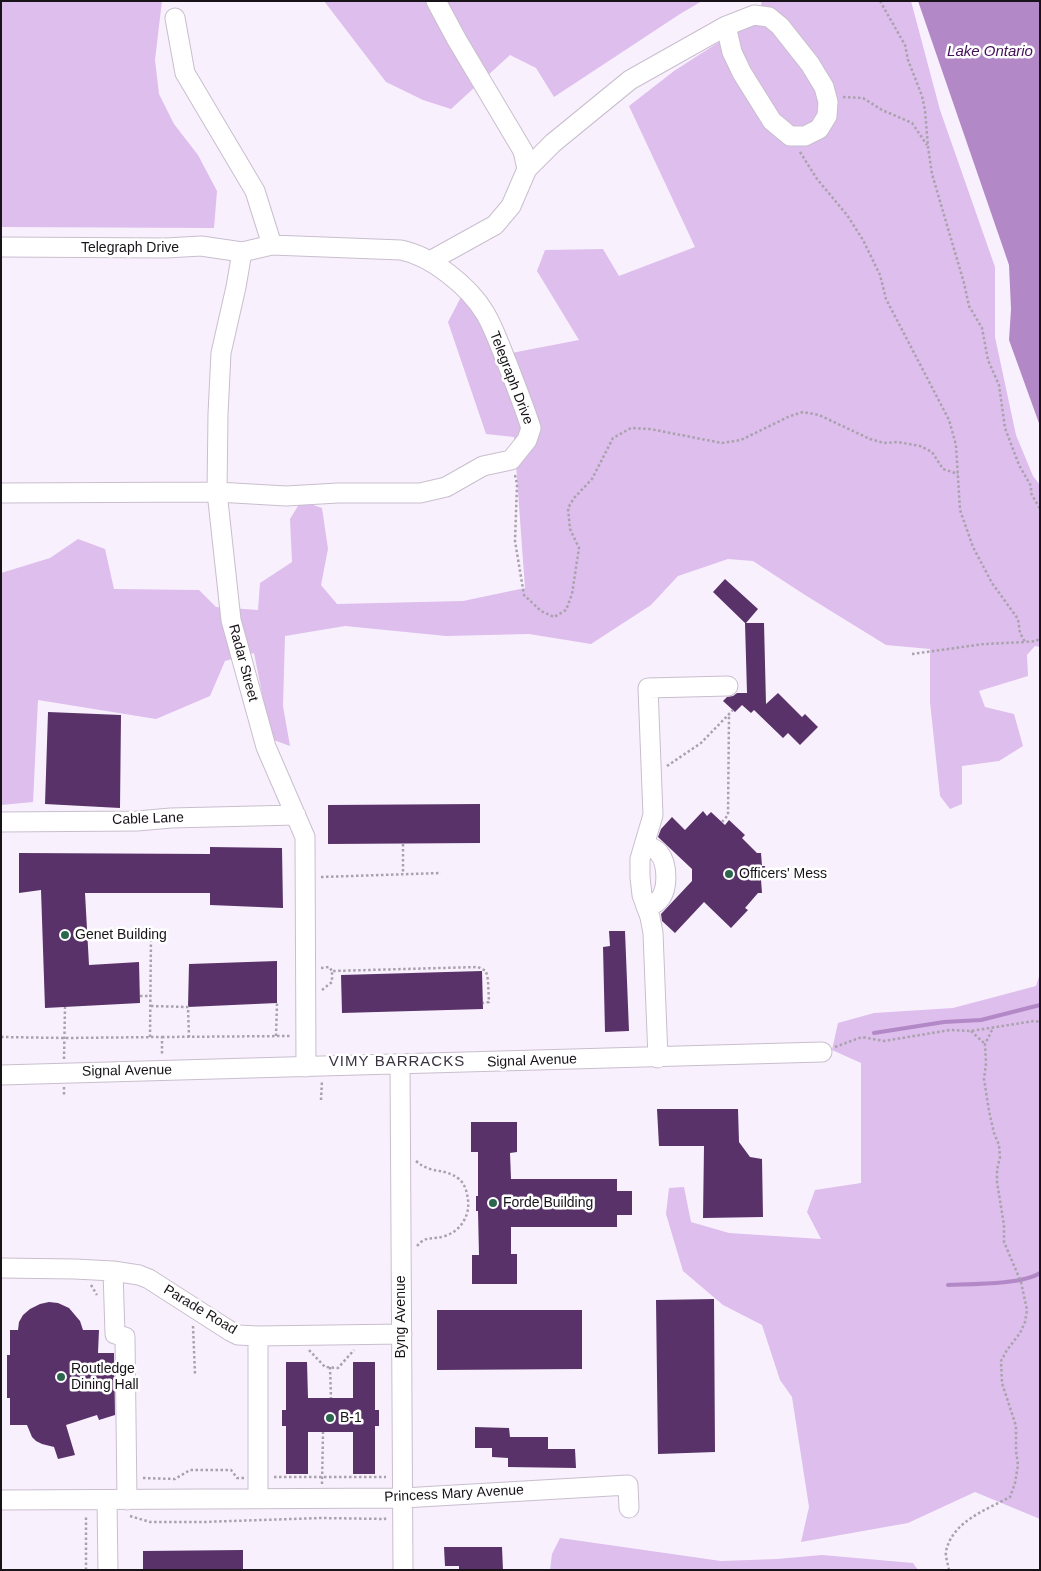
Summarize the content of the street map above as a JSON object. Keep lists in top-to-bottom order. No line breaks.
{"streets":{"street":["Telegraph Drive","Radar Street","Cable Lane","Signal Avenue","Parade Road","Byng Avenue","Princess Mary Avenue"]},"crossings":[["Telegraph Drive","Radar Street"],["Radar Street","Cable Lane"],["Radar Street","Signal Avenue"],["Signal Avenue","Byng Avenue"],["Parade Road","Byng Avenue"],["Byng Avenue","Princess Mary Avenue"]],"districts":["VIMY BARRACKS"],"water":["Lake Ontario"],"places":["Officers' Mess","Genet Building","Forde Building","Routledge Dining Hall","B-1"]}
